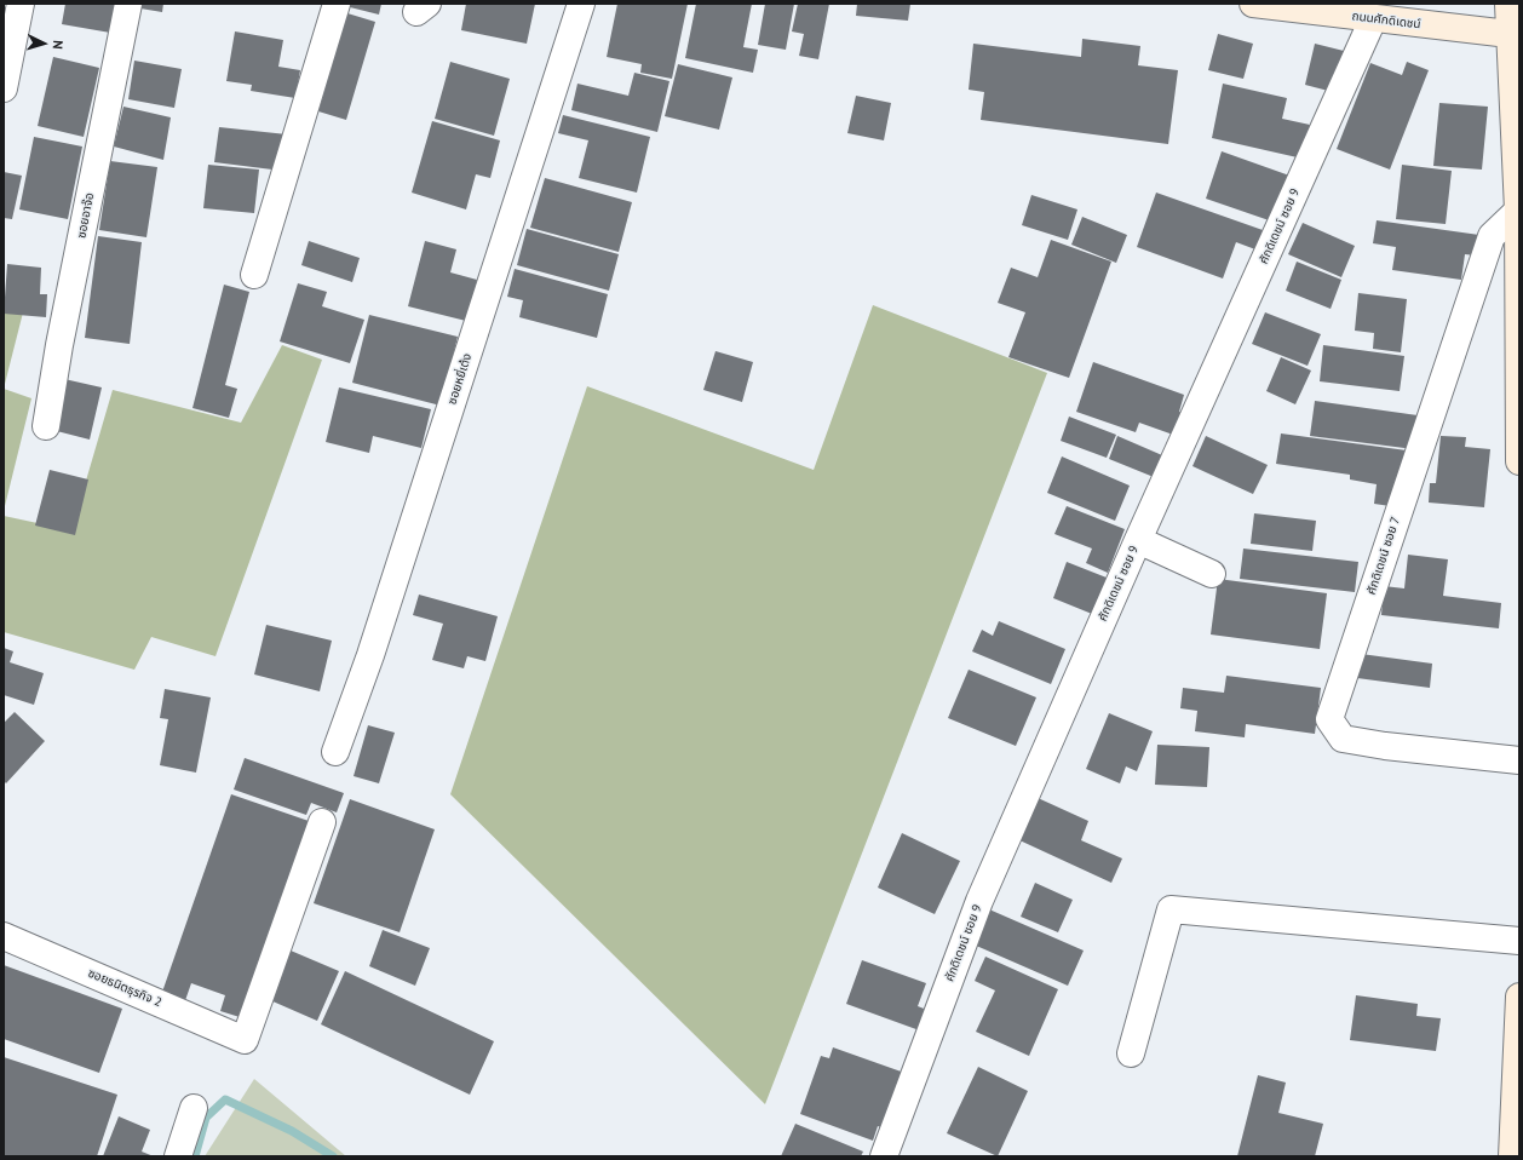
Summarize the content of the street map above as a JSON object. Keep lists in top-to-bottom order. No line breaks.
{"streets":{"main road":["ถนนศักดิเดชน์"],"street":["ซอยอาจ๊อ","ศักดิเดชน์ ซอย 9","ซอยหยี่เต้ง","ศักดิเดชน์ ซอย 7","ซอยธนิตธุรกิจ 2"]},"crossings":[["ถนนศักดิเดชน์","ศักดิเดชน์ ซอย 9"]],"north":"right"}
